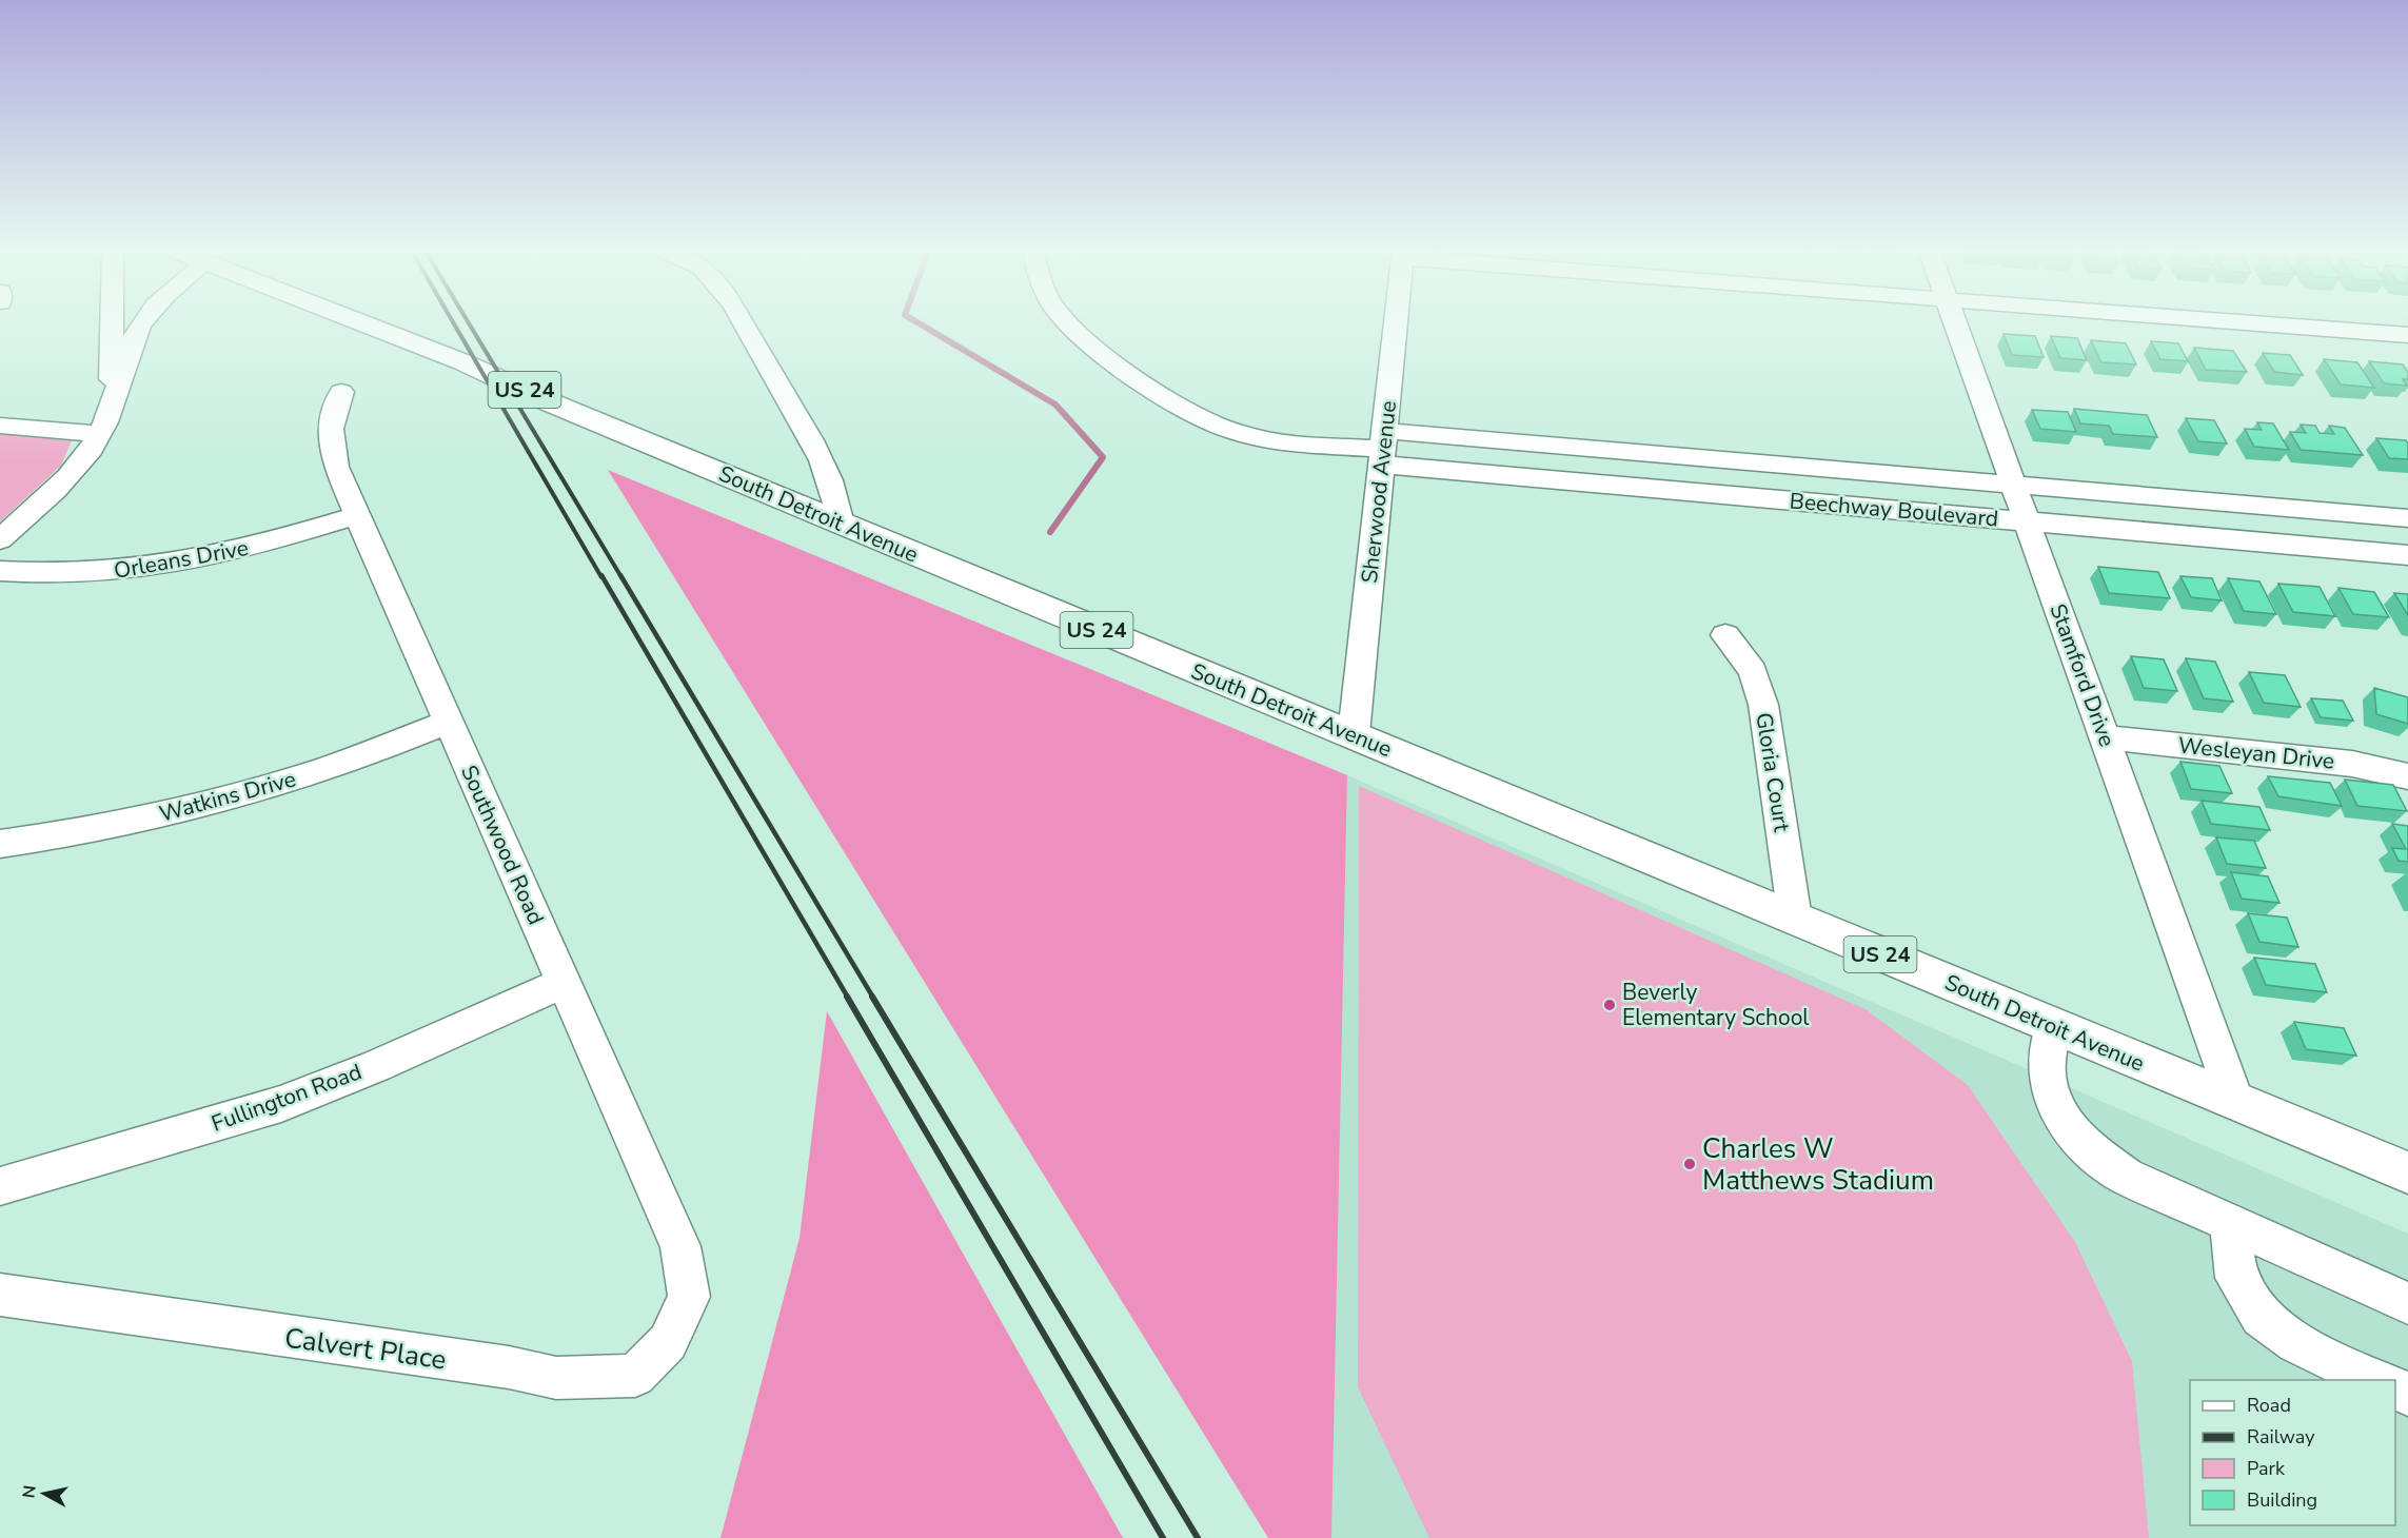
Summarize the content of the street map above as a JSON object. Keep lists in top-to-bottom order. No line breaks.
{"streets":{"main road":["US 24","South Detroit Avenue"],"street":["Sherwood Avenue","Beechway Boulevard","Orleans Drive","Stamford Drive","Wesleyan Drive","Gloria Court","Watkins Drive","Southwood Road","Fullington Road","Calvert Place"]},"crossings":[["Sherwood Avenue","Beechway Boulevard"],["Sherwood Avenue","South Detroit Avenue"],["Beechway Boulevard","Stamford Drive"],["South Detroit Avenue","Stamford Drive"],["South Detroit Avenue","Gloria Court"],["Orleans Drive","Southwood Road"],["Stamford Drive","Wesleyan Drive"],["Watkins Drive","Southwood Road"],["Southwood Road","Fullington Road"],["Southwood Road","Calvert Place"]],"places":["Beverly Elementary School","Charles W Matthews Stadium"],"legend":["Road","Railway","Park","Building"],"north":"left"}
